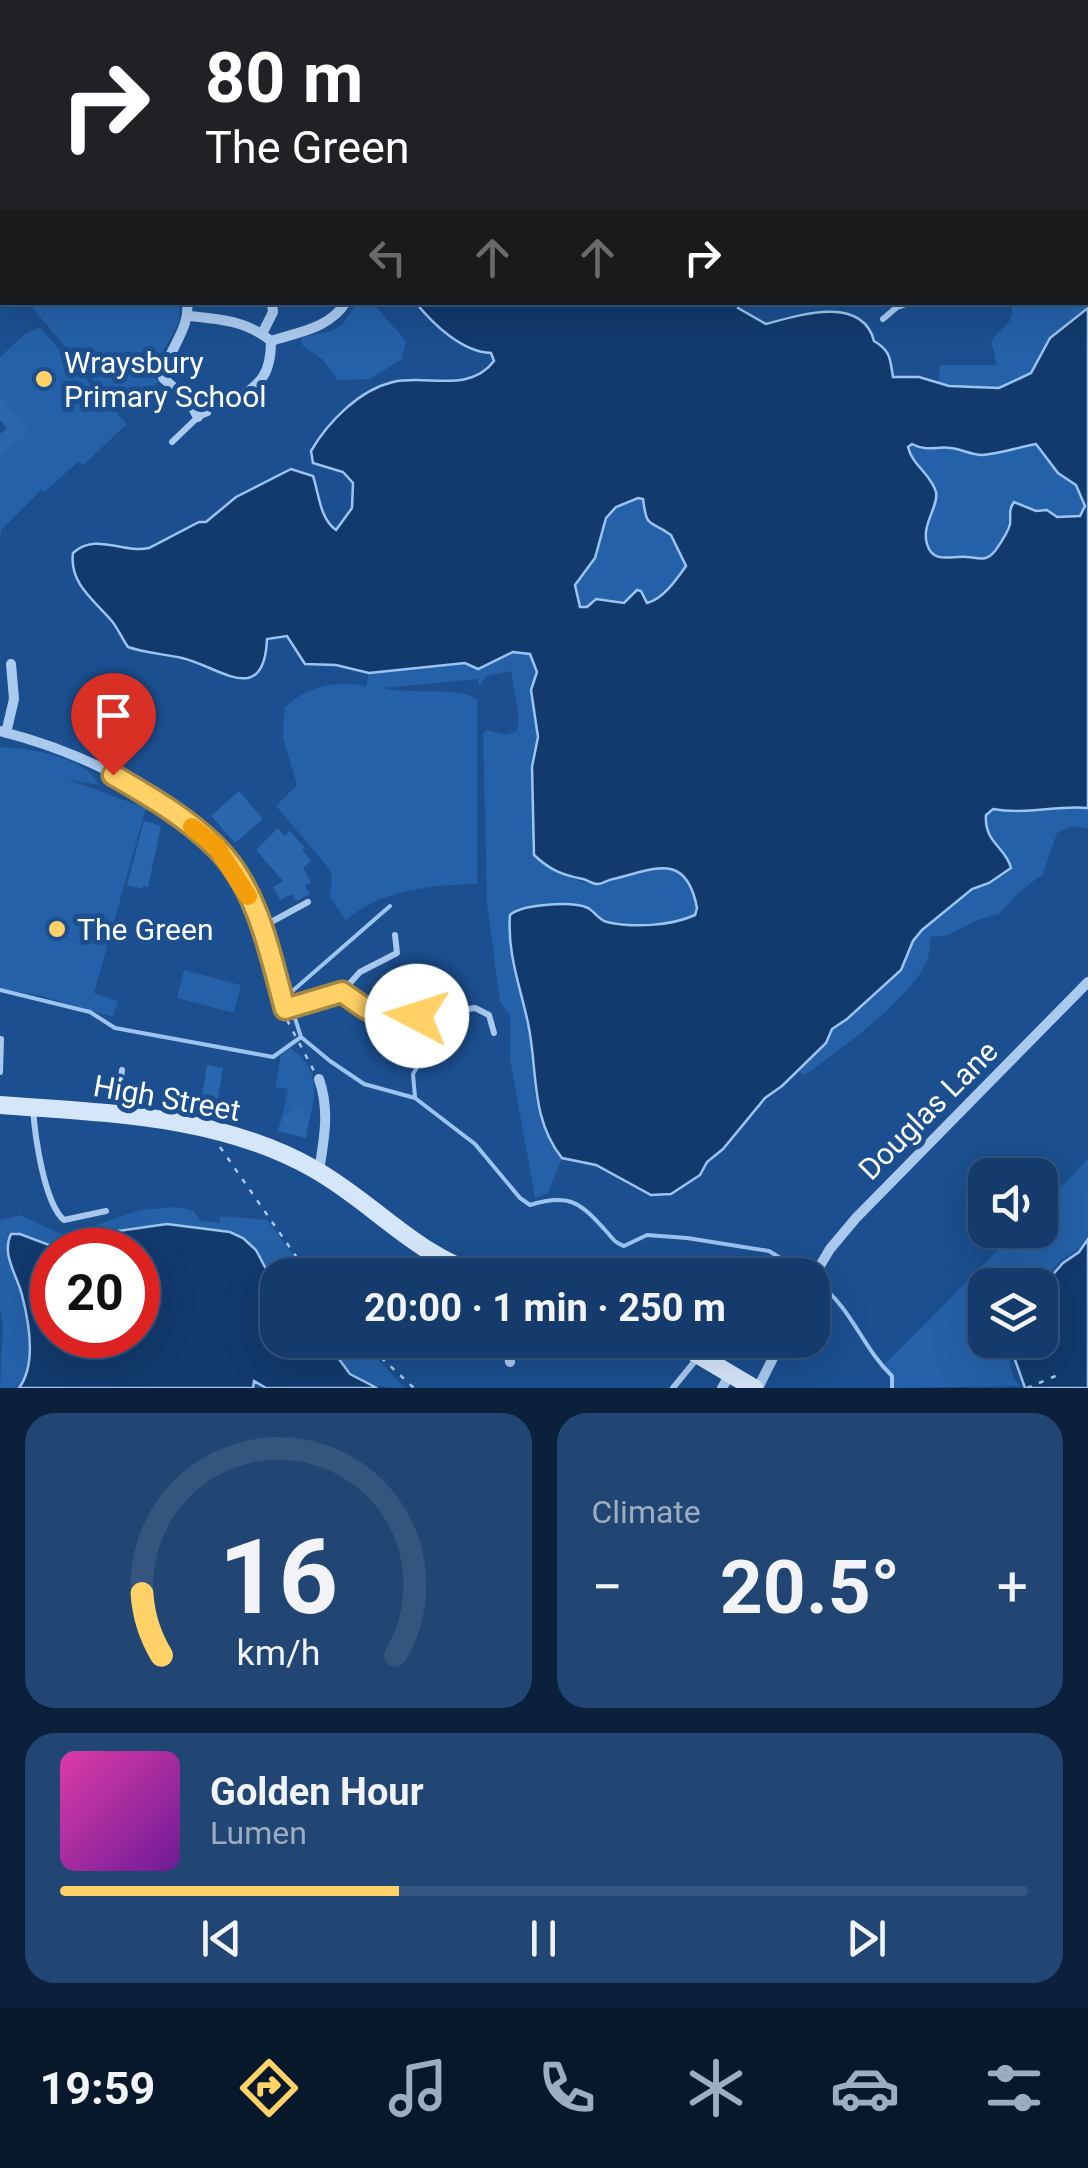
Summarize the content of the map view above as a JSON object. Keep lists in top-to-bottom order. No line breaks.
{"streets":{"street":["High Street","Douglas Lane"]},"places":["Wraysbury Primary School","The Green"],"page":{"turn":["80 m","The Green"],"limit":"20","trip":"20:00 · 1 min · 250 m","tile":"Climate","heat":["−","20.5°","+"],"song":["Golden Hour","Lumen"],"tabs":"19:59","gauge":["16","km/h"]}}
